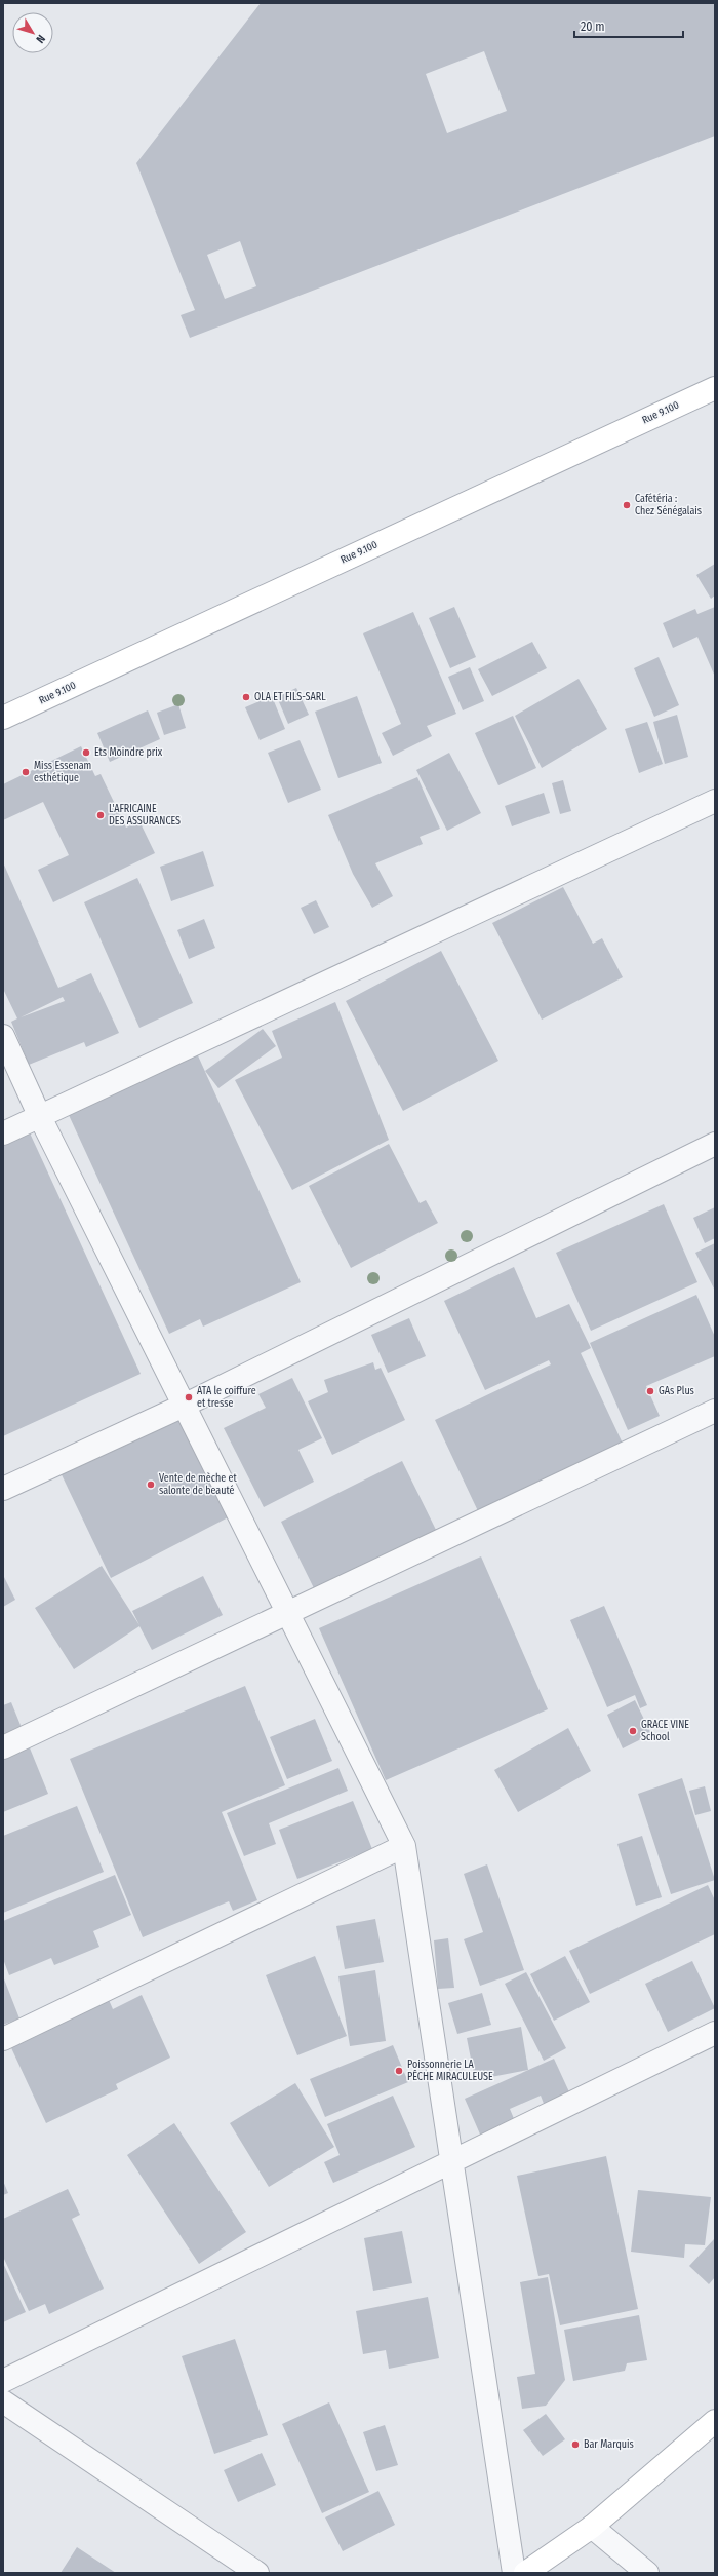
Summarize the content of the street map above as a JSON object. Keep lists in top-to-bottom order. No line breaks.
{"streets":{"street":["Rue 9.100"]},"places":["Cafétéria : Chez Sénégalais","OLA ET FILS-SARL","Ets Moindre prix","Miss Essenam esthétique","L'AFRICAINE DES ASSURANCES","GAs Plus","ATA le coiffure et tresse","Vente de mèche et salonte de beauté","GRACE VINE School","Poissonnerie LA PÊCHE MIRACULEUSE","Bar Marquis"],"scale_bar":"20 m","north":"bottom right"}
